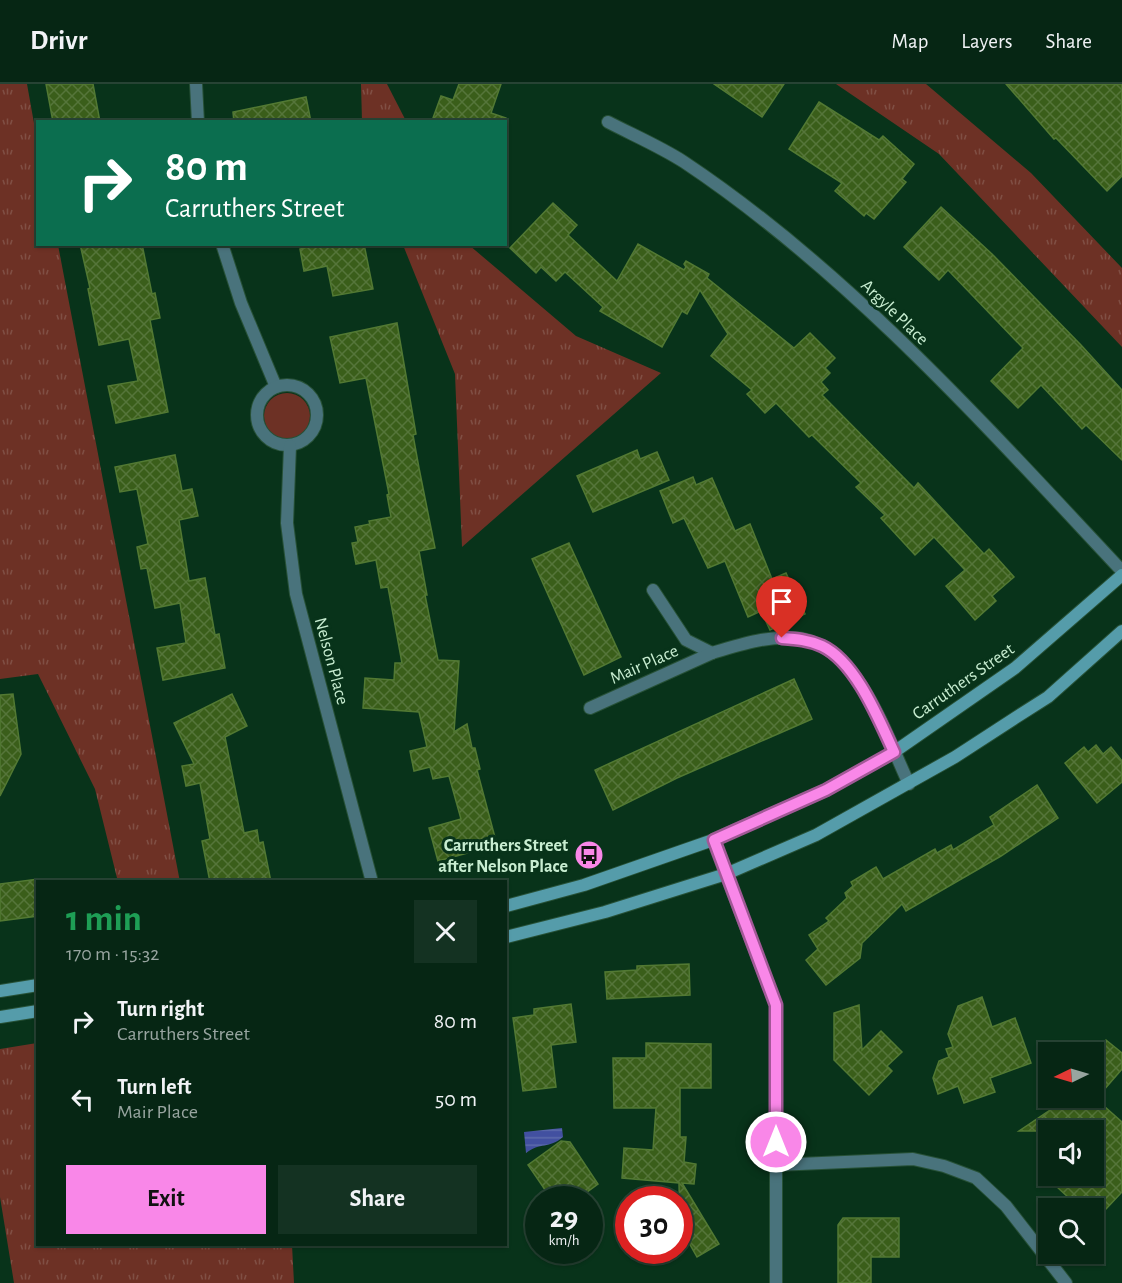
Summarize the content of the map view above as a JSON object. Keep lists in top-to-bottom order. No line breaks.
{"streets":{"main road":["Carruthers Street"],"street":["Argyle Place","Nelson Place","Mair Place"]},"crossings":[["Argyle Place","Carruthers Street"],["Mair Place","Carruthers Street"]],"places":{"bus stop":["Carruthers Street after Nelson Place"]},"north":"left","page":{"header":"Drivr","nav":["Map","Layers","Share"],"turn":["80 m","Carruthers Street"],"heading":["1 min","170 m · 15:32"],"list":[{"name":"Turn right","note":"Carruthers Street","value":"80 m"},{"name":"Turn left","note":"Mair Place","value":"50 m"}],"buttons":["Exit","Share"],"speed":"29 km/h","limit":"30"}}
